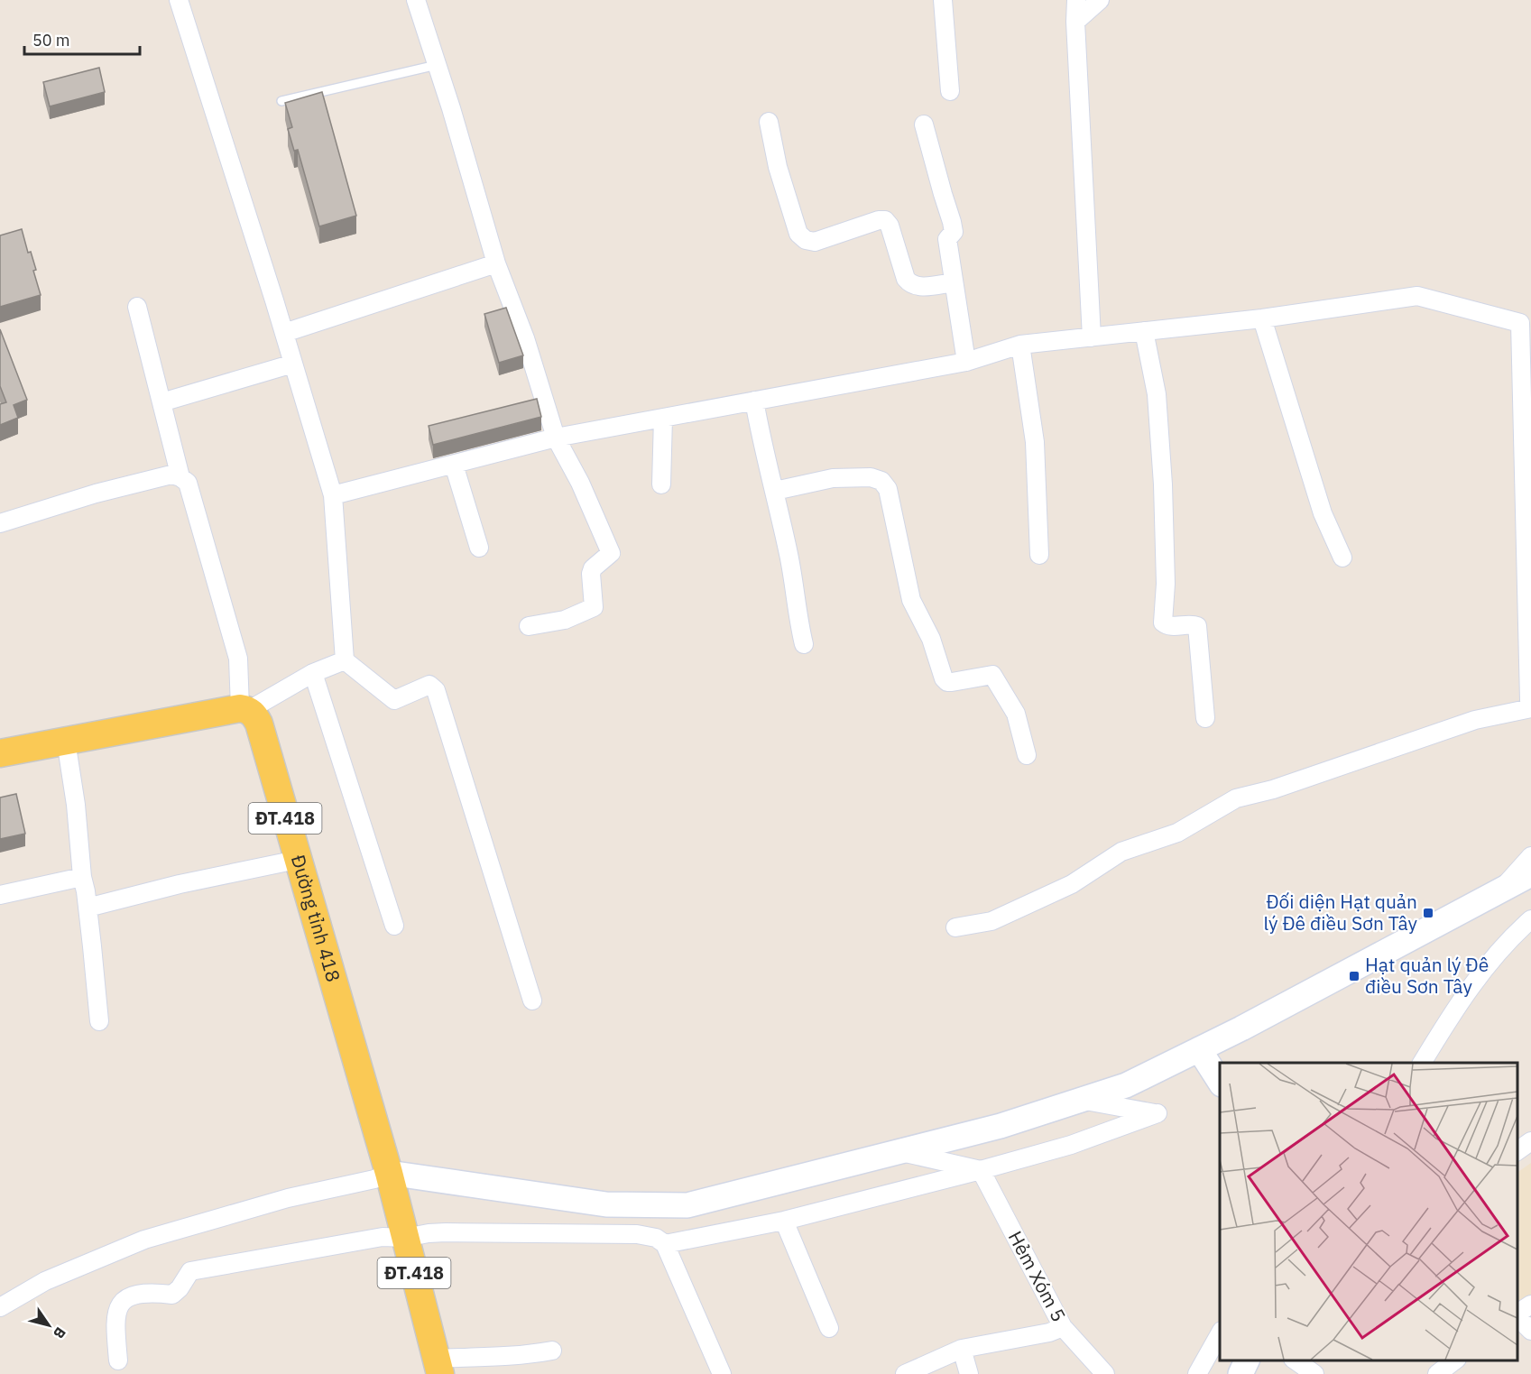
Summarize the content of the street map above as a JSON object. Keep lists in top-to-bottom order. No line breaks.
{"streets":{"main road":["ĐT.418","Đường tỉnh 418"],"street":["Hẻm Xóm 5"]},"places":{"transit":["Đối diện Hạt quản lý Đê điều Sơn Tây","Hạt quản lý Đê điều Sơn Tây"]},"scale_bar":"50 m","north":"bottom right"}
